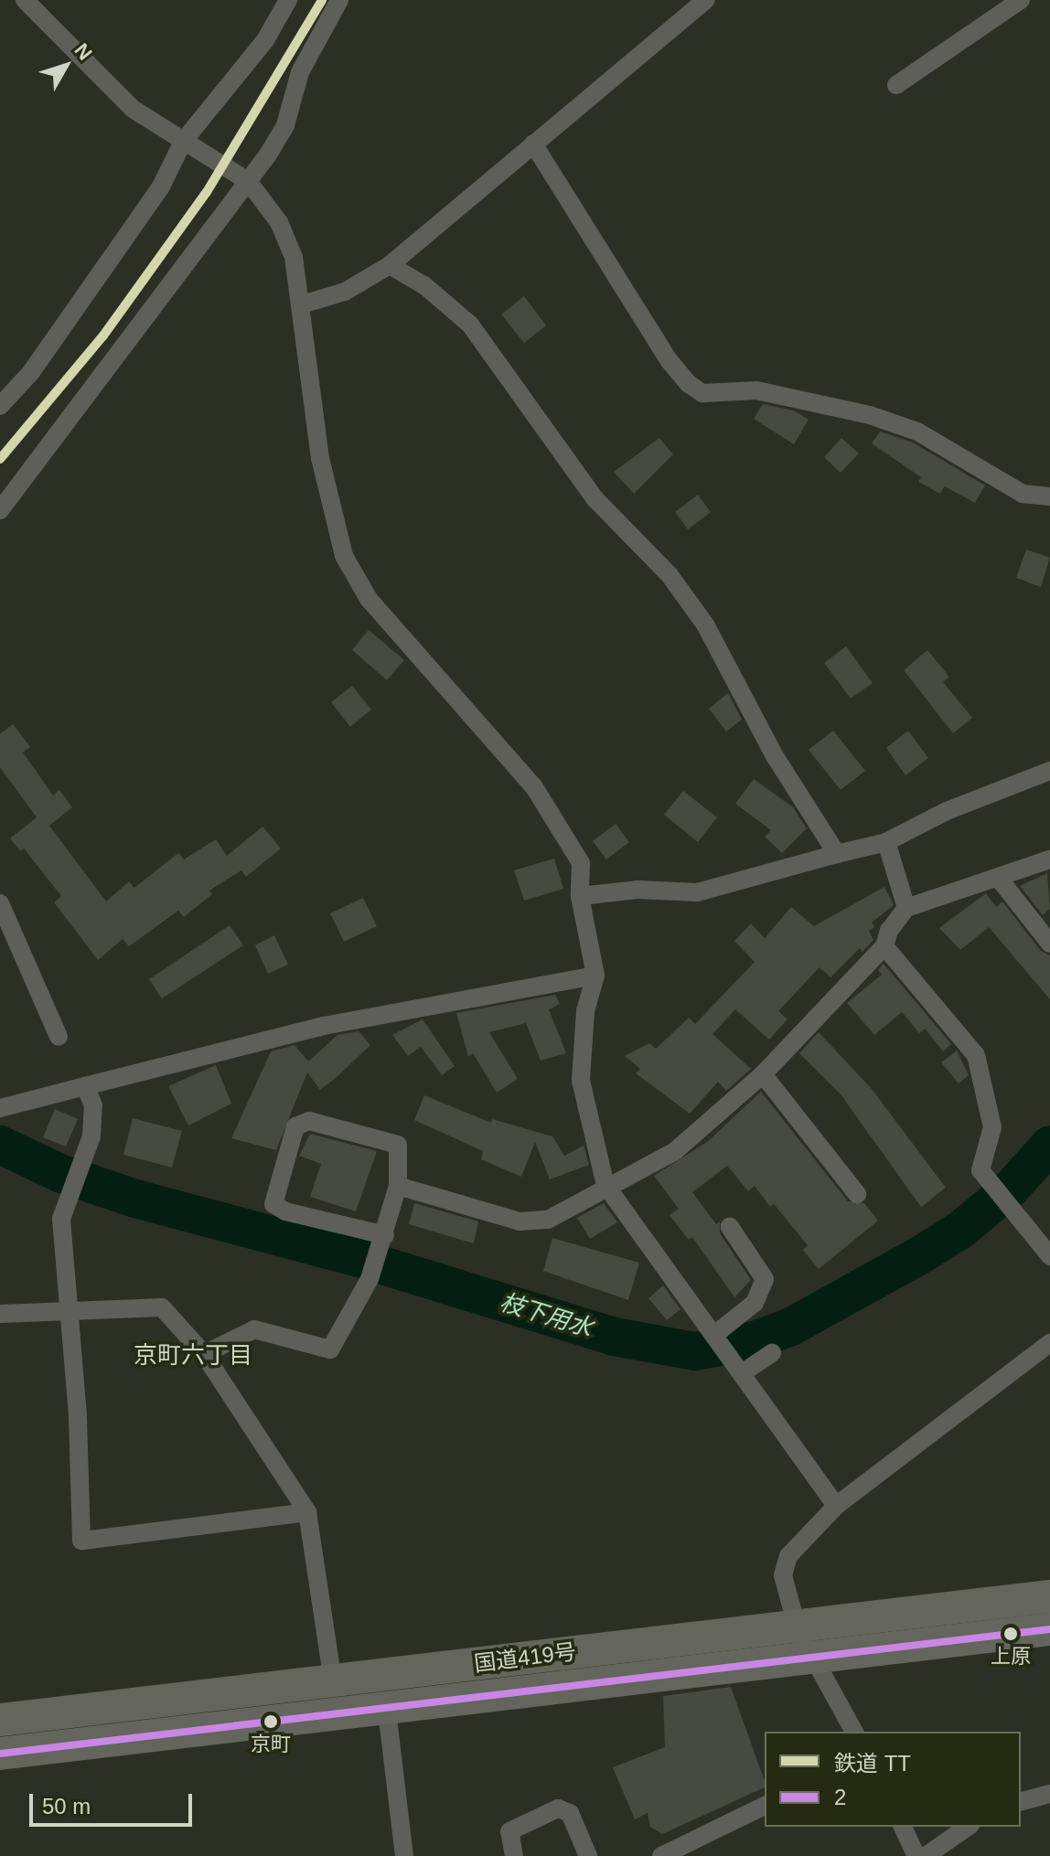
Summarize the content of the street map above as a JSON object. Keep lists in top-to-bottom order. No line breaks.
{"streets":{"highway":["国道419号"]},"districts":["京町六丁目"],"water":["枝下用水"],"places":["上原","京町"],"lines":["rail line TT","transit line 2"],"legend":["鉄道 TT","2"],"scale_bar":"50 m","north":"top right"}
